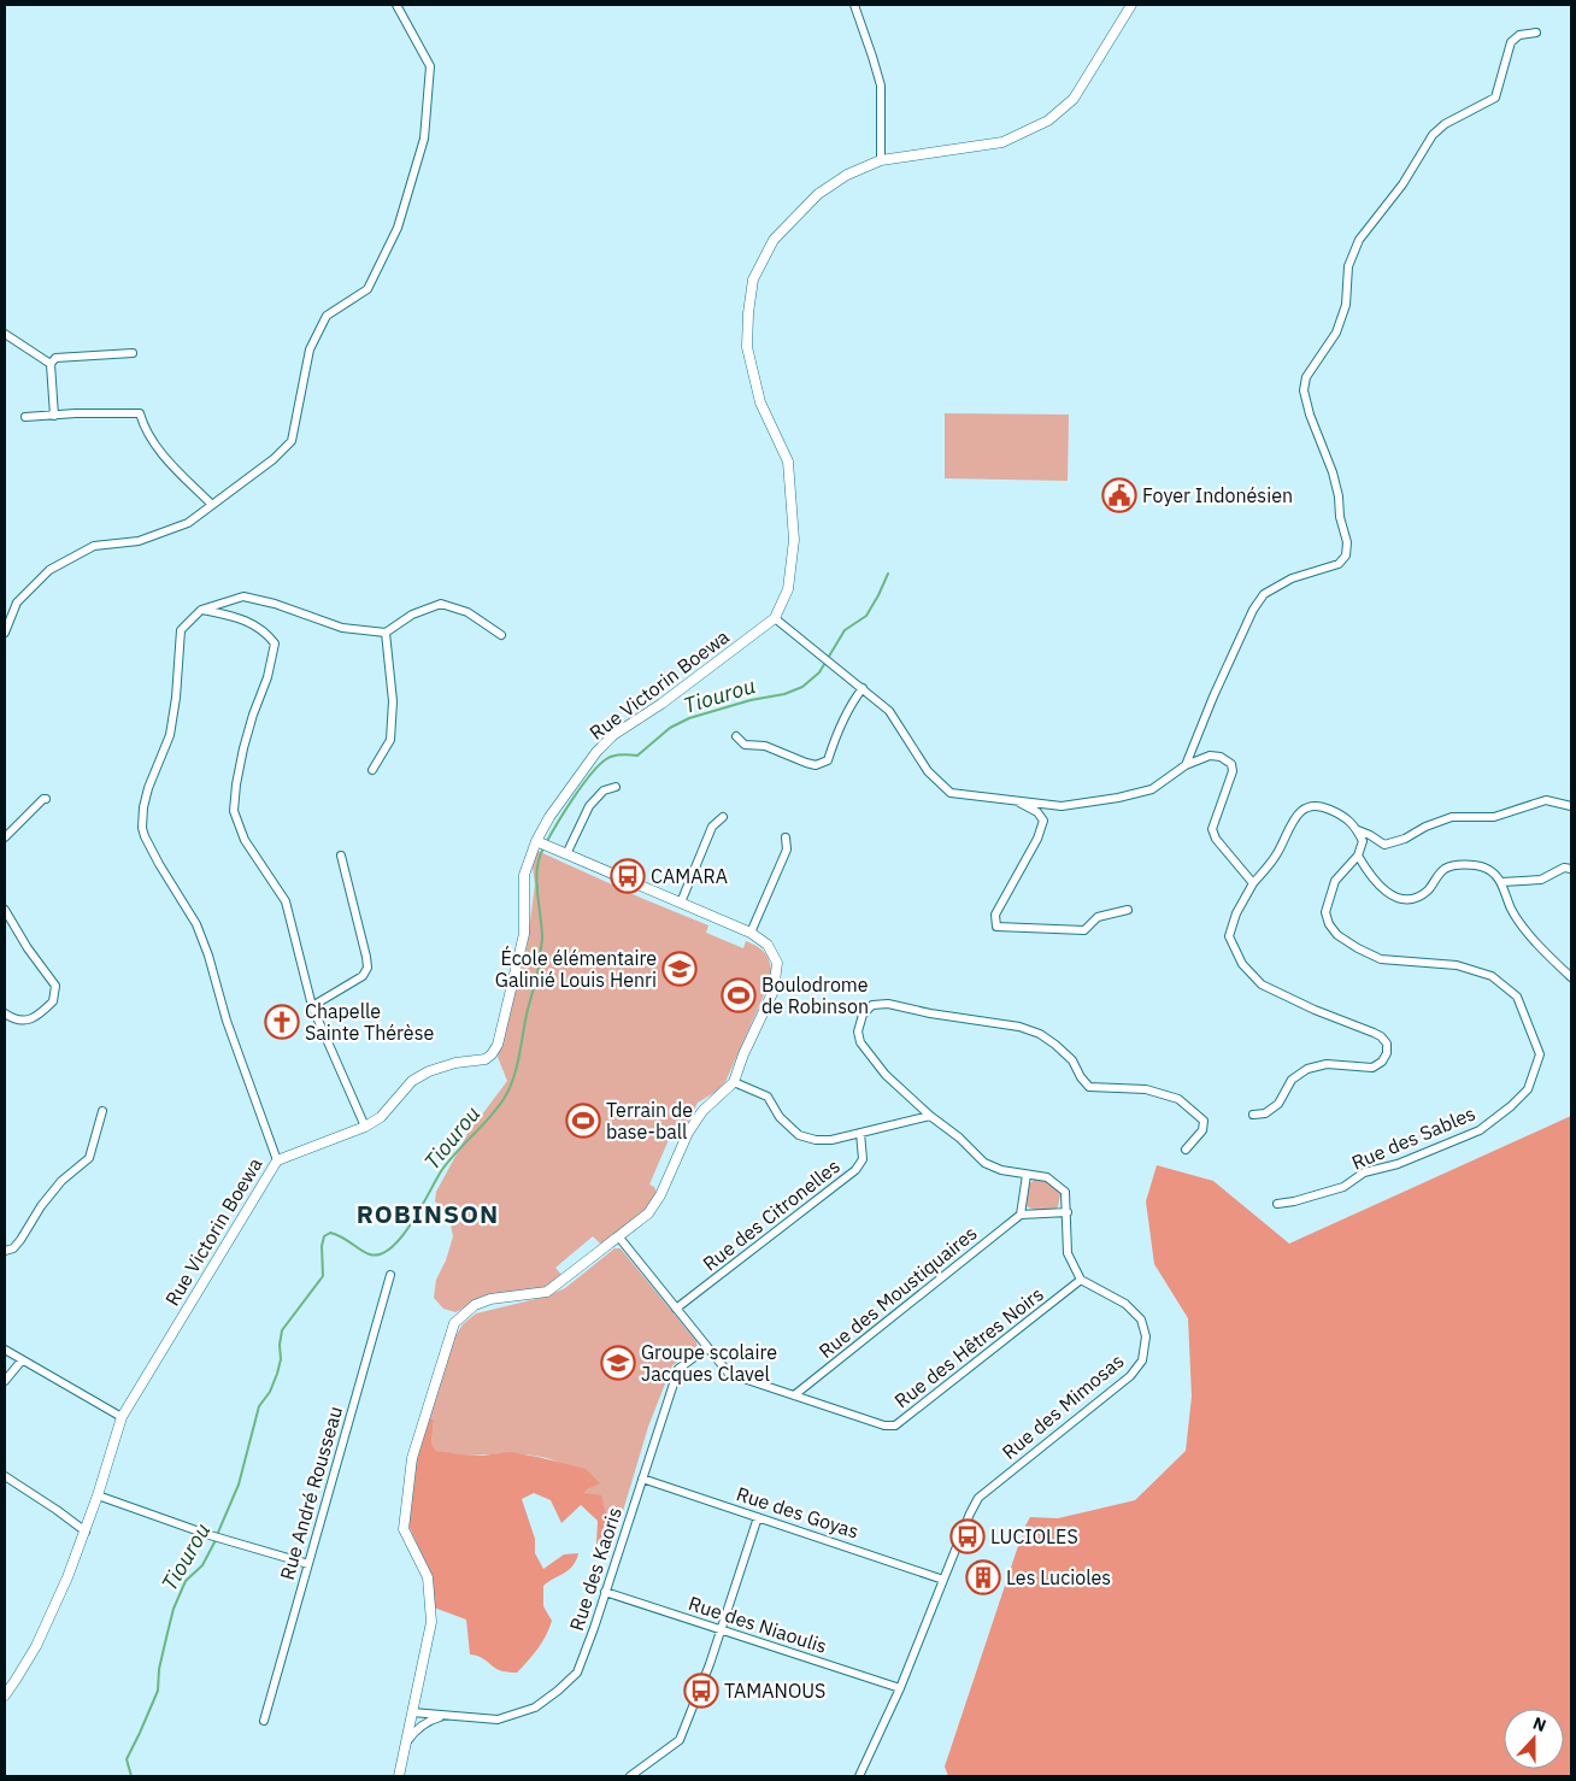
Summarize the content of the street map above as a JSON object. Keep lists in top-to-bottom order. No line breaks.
{"streets":{"street":["Rue Victorin Boewa","Rue des Sables","Rue des Citronelles","Rue des Moustiquaires","Rue des Hêtres Noirs","Rue des Mimosas","Rue André Rousseau","Rue des Goyas","Rue des Kaoris","Rue des Niaoulis"]},"crossings":[["Rue des Citronelles","Rue des Hêtres Noirs"],["Rue des Moustiquaires","Rue des Hêtres Noirs"],["Rue des Hêtres Noirs","Rue des Mimosas"],["Rue des Hêtres Noirs","Rue des Kaoris"],["Rue des Mimosas","Rue des Goyas"],["Rue des Mimosas","Rue des Niaoulis"],["Rue des Goyas","Rue des Kaoris"],["Rue des Kaoris","Rue des Niaoulis"]],"districts":["ROBINSON"],"water":["Tiourou"],"places":{"public building":["Foyer Indonésien"],"bus stop":["CAMARA","LUCIOLES","TAMANOUS"],"school or university":["École élémentaire Galinié Louis Henri","Groupe scolaire Jacques Clavel"],"sports":["Boulodrome de Robinson","Terrain de base-ball"],"church":["Chapelle Sainte Thérèse"],"building":["Les Lucioles"]},"north":"top"}
